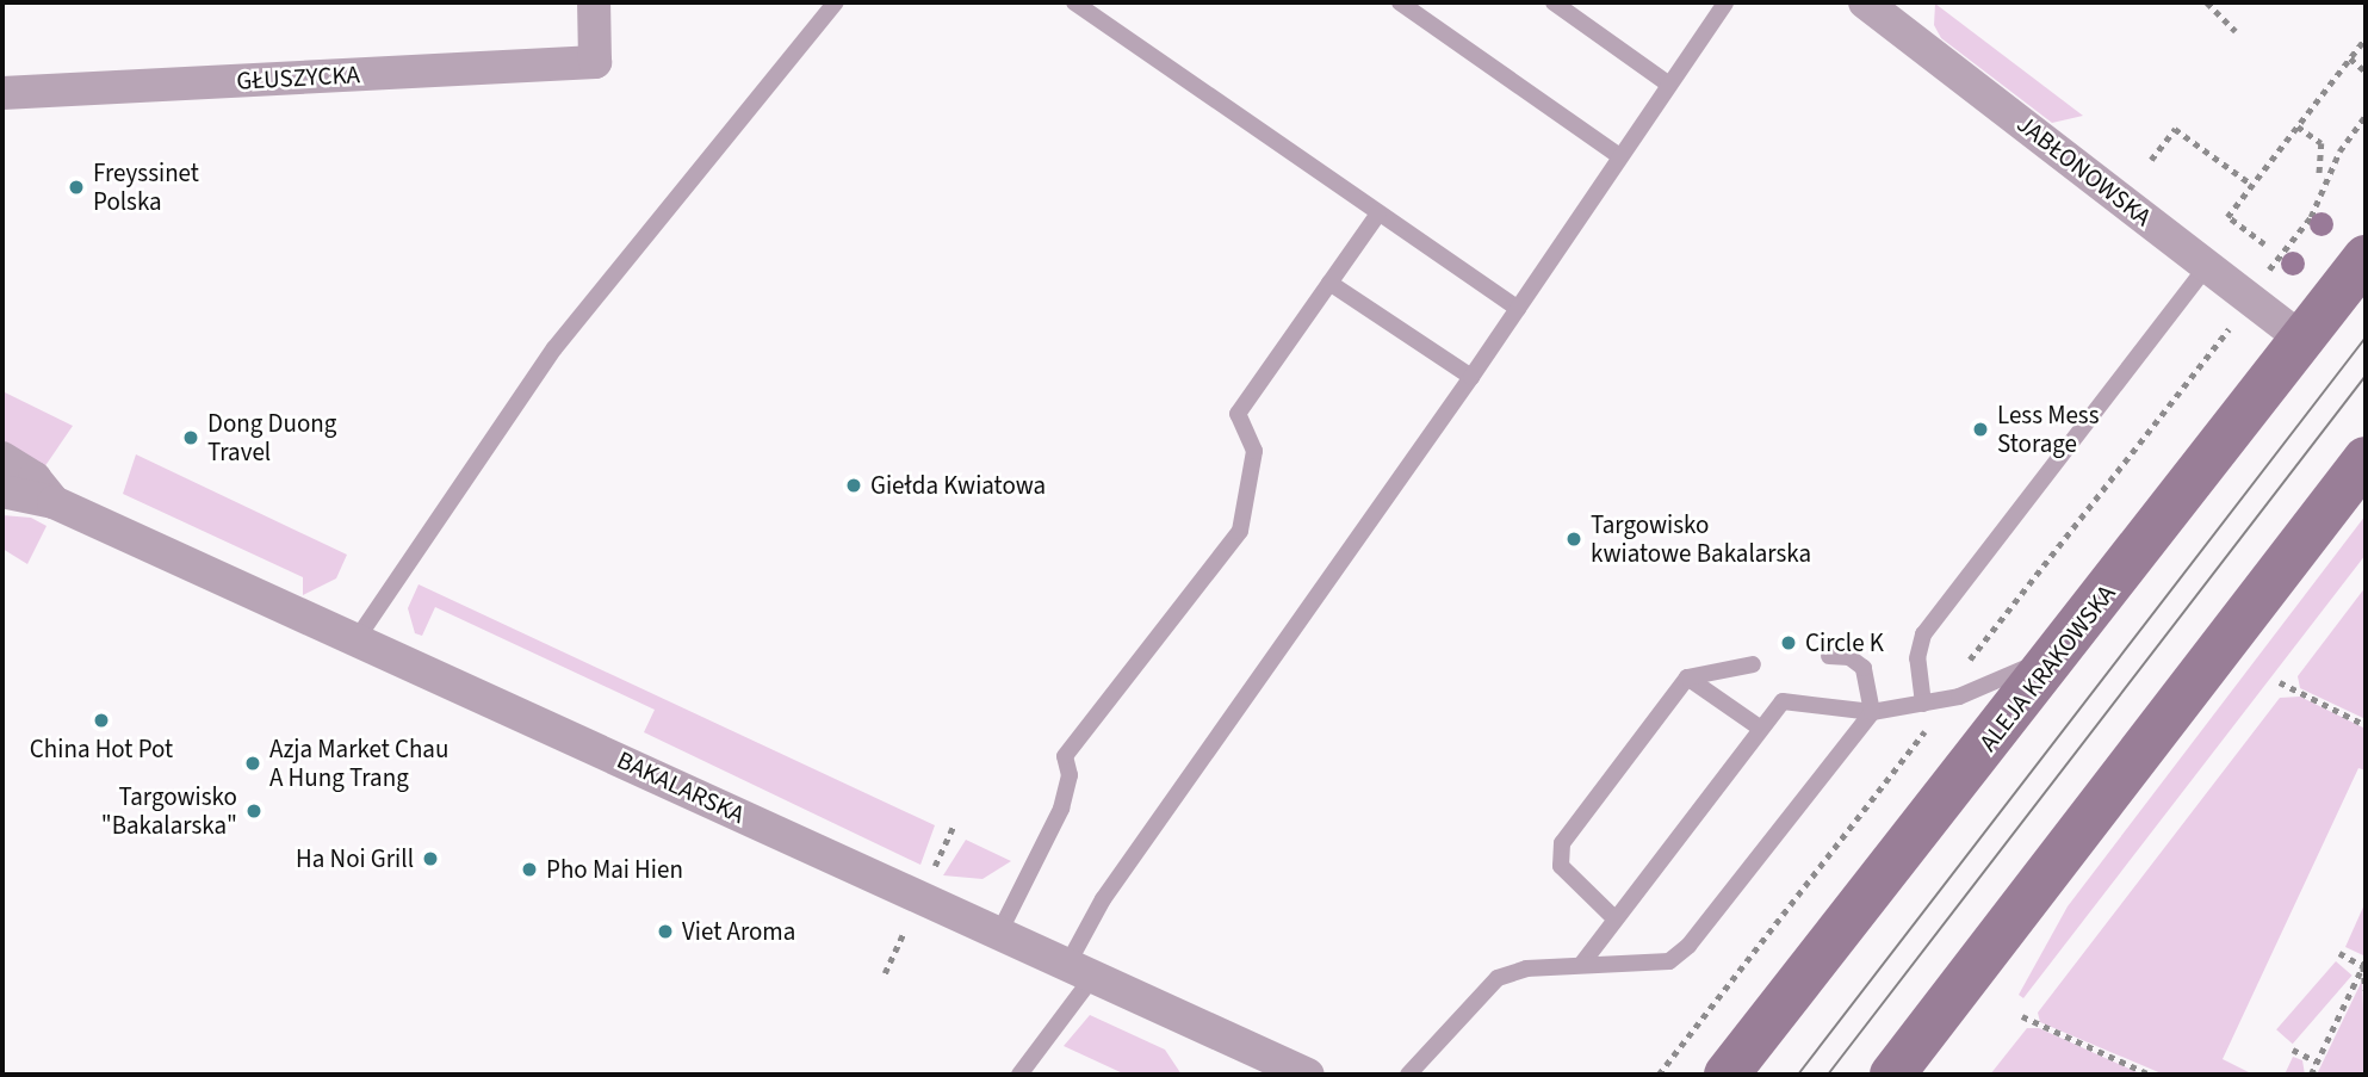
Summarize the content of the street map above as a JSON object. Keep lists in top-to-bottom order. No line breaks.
{"streets":{"main road":["ALEJA KRAKOWSKA"],"street":["GŁUSZYCKA","JABŁONOWSKA","BAKALARSKA"]},"crossings":[["JABŁONOWSKA","ALEJA KRAKOWSKA"]],"places":["Freyssinet Polska","Less Mess Storage","Dong Duong Travel","Giełda Kwiatowa","Targowisko kwiatowe Bakalarska","Circle K","China Hot Pot","Azja Market Chau A Hung Trang","Targowisko \"Bakalarska\"","Ha Noi Grill","Pho Mai Hien","Viet Aroma"]}
